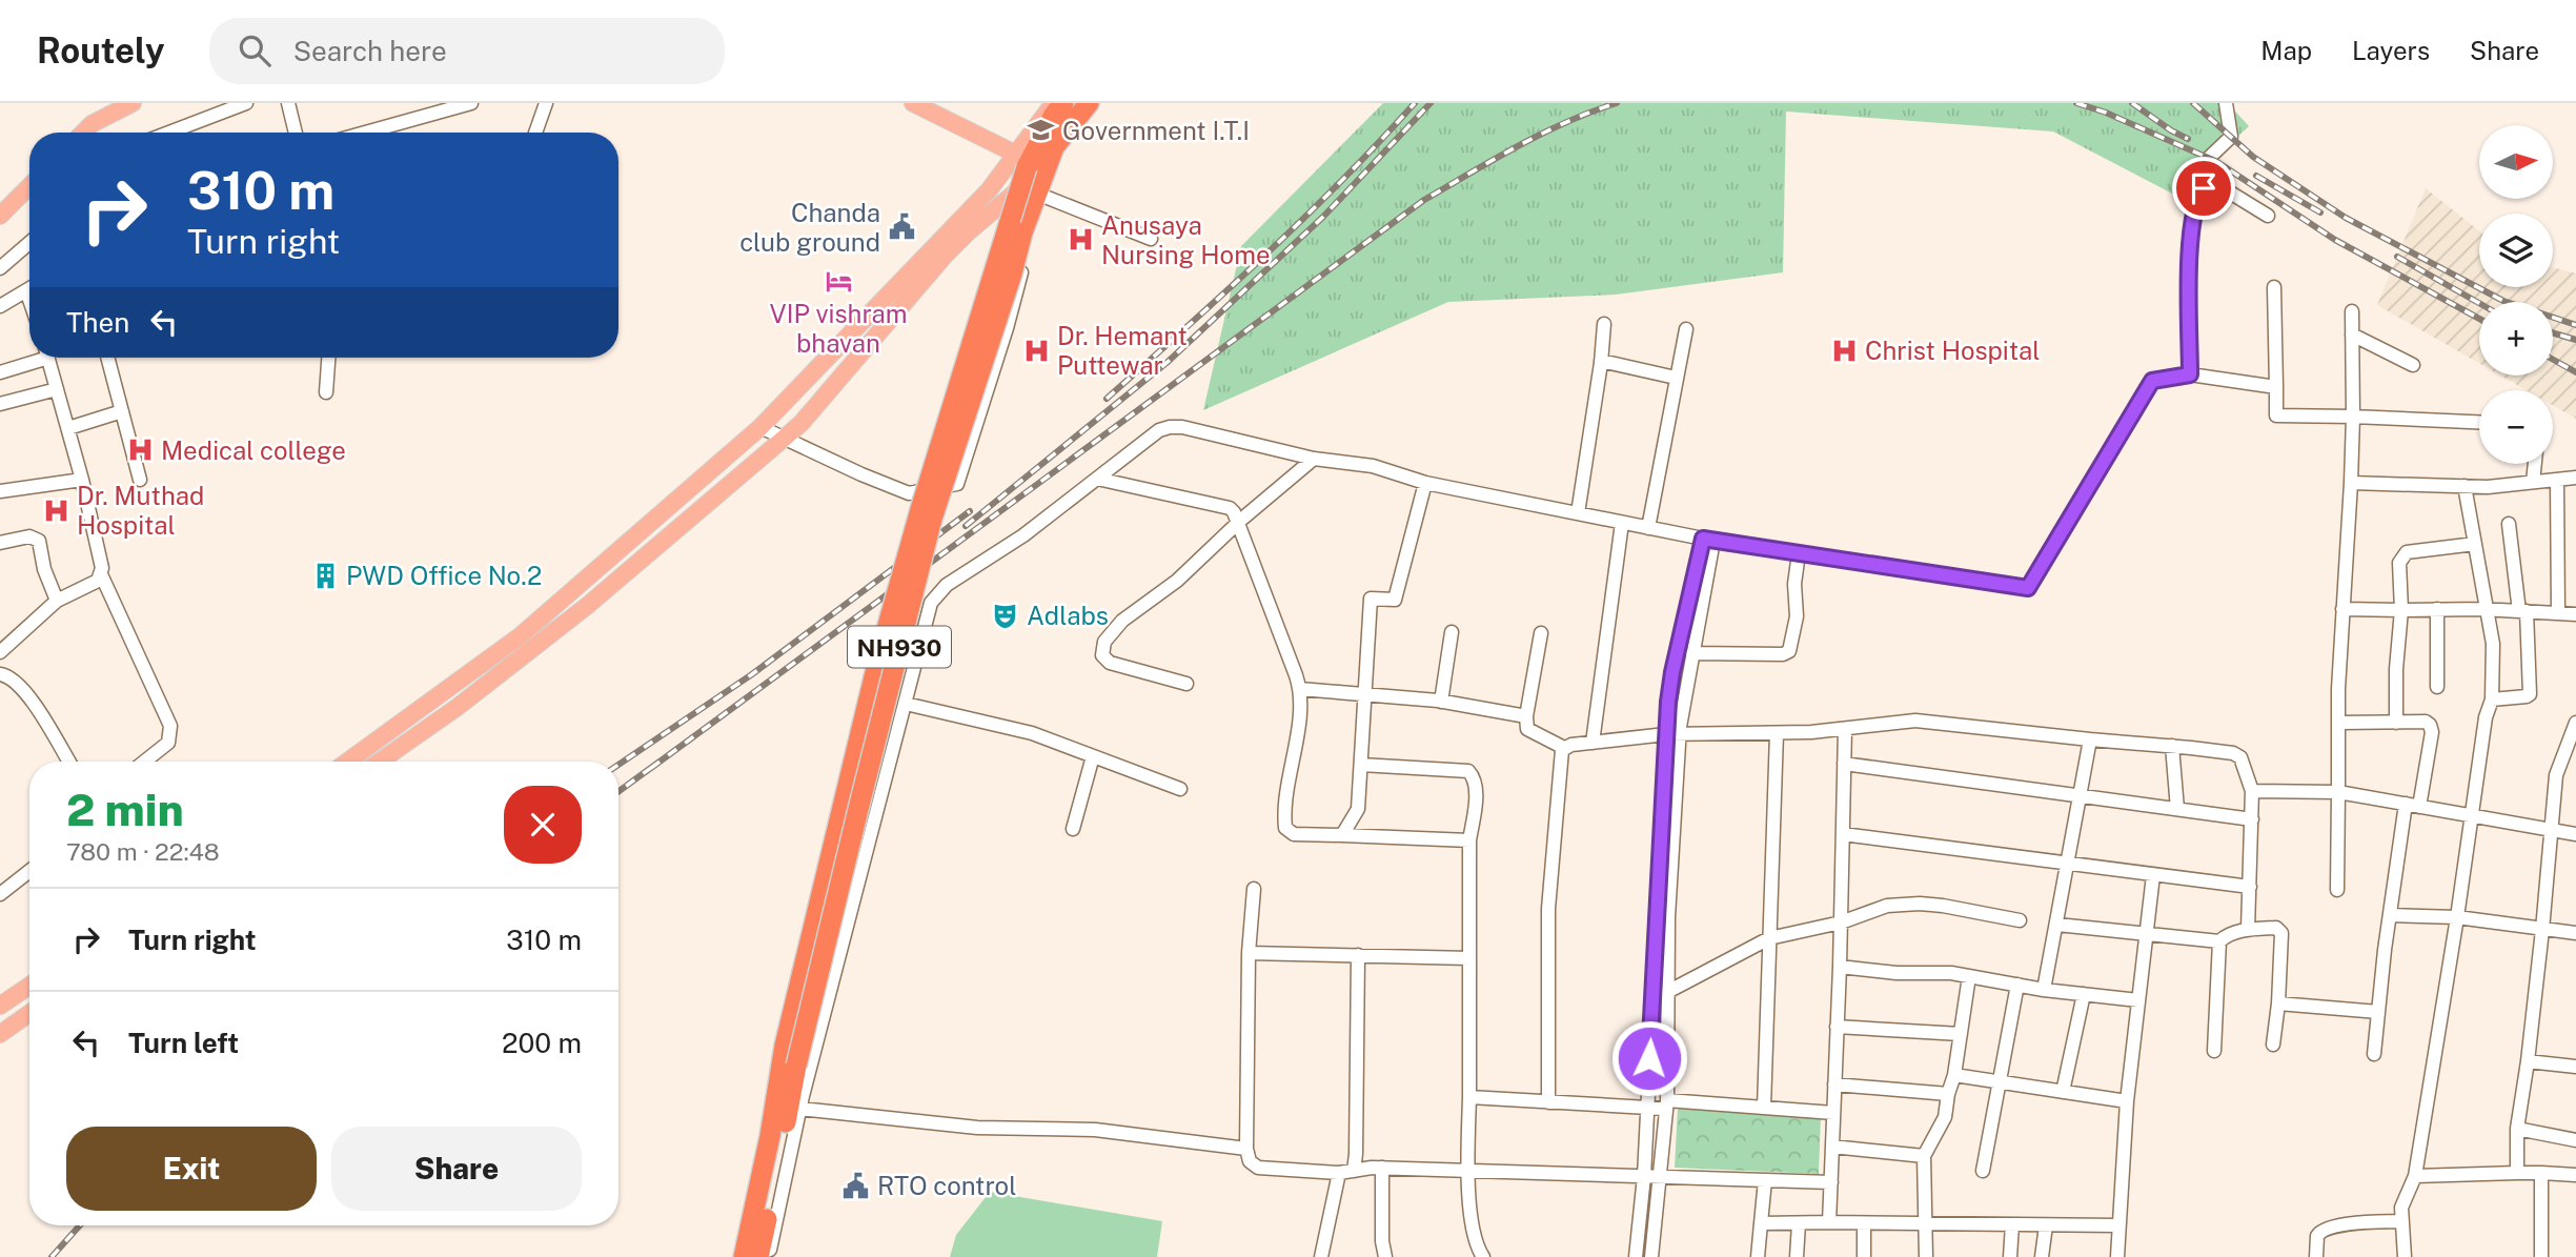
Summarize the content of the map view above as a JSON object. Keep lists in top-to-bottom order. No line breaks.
{"streets":{"highway":["NH930"]},"places":{"school or university":["Government I.T.I"],"public building":["Chanda club ground","RTO control"],"hospital":["Anusaya Nursing Home","Dr. Hemant Puttewar","Christ Hospital","Medical college","Dr. Muthad Hospital"],"hotel":["VIP vishram bhavan"],"building":["PWD Office No.2"],"theatre":["Adlabs"]},"north":"right","page":{"header":"Routely","search":"Search here","nav":["Map","Layers","Share"],"map_buttons":["+","−"],"turn":["310 m","Turn right"],"then":"Then","heading":["2 min","780 m · 22:48"],"list":[{"name":"Turn right","value":"310 m"},{"name":"Turn left","value":"200 m"}],"buttons":["Exit","Share"]}}
